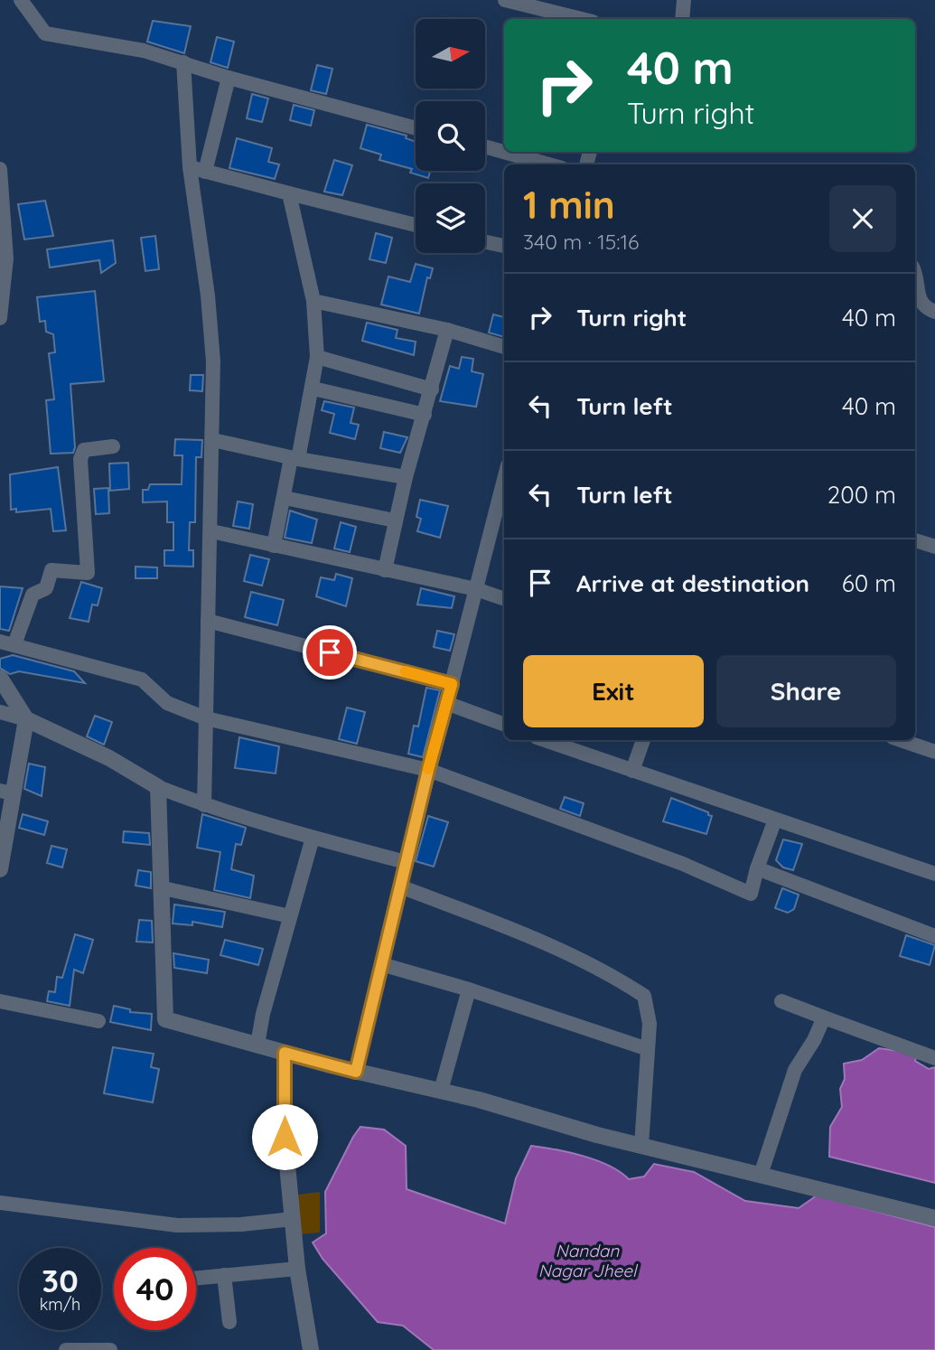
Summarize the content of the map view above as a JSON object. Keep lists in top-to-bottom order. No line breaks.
{"water":["Nandan Nagar Jheel"],"north":"right","page":{"turn":["40 m","Turn right"],"heading":["1 min","340 m · 15:16"],"list":[{"name":"Turn right","value":"40 m"},{"name":"Turn left","value":"40 m"},{"name":"Turn left","value":"200 m"},{"name":"Arrive at destination","value":"60 m"}],"buttons":["Exit","Share"],"speed":"30 km/h","limit":"40"}}
